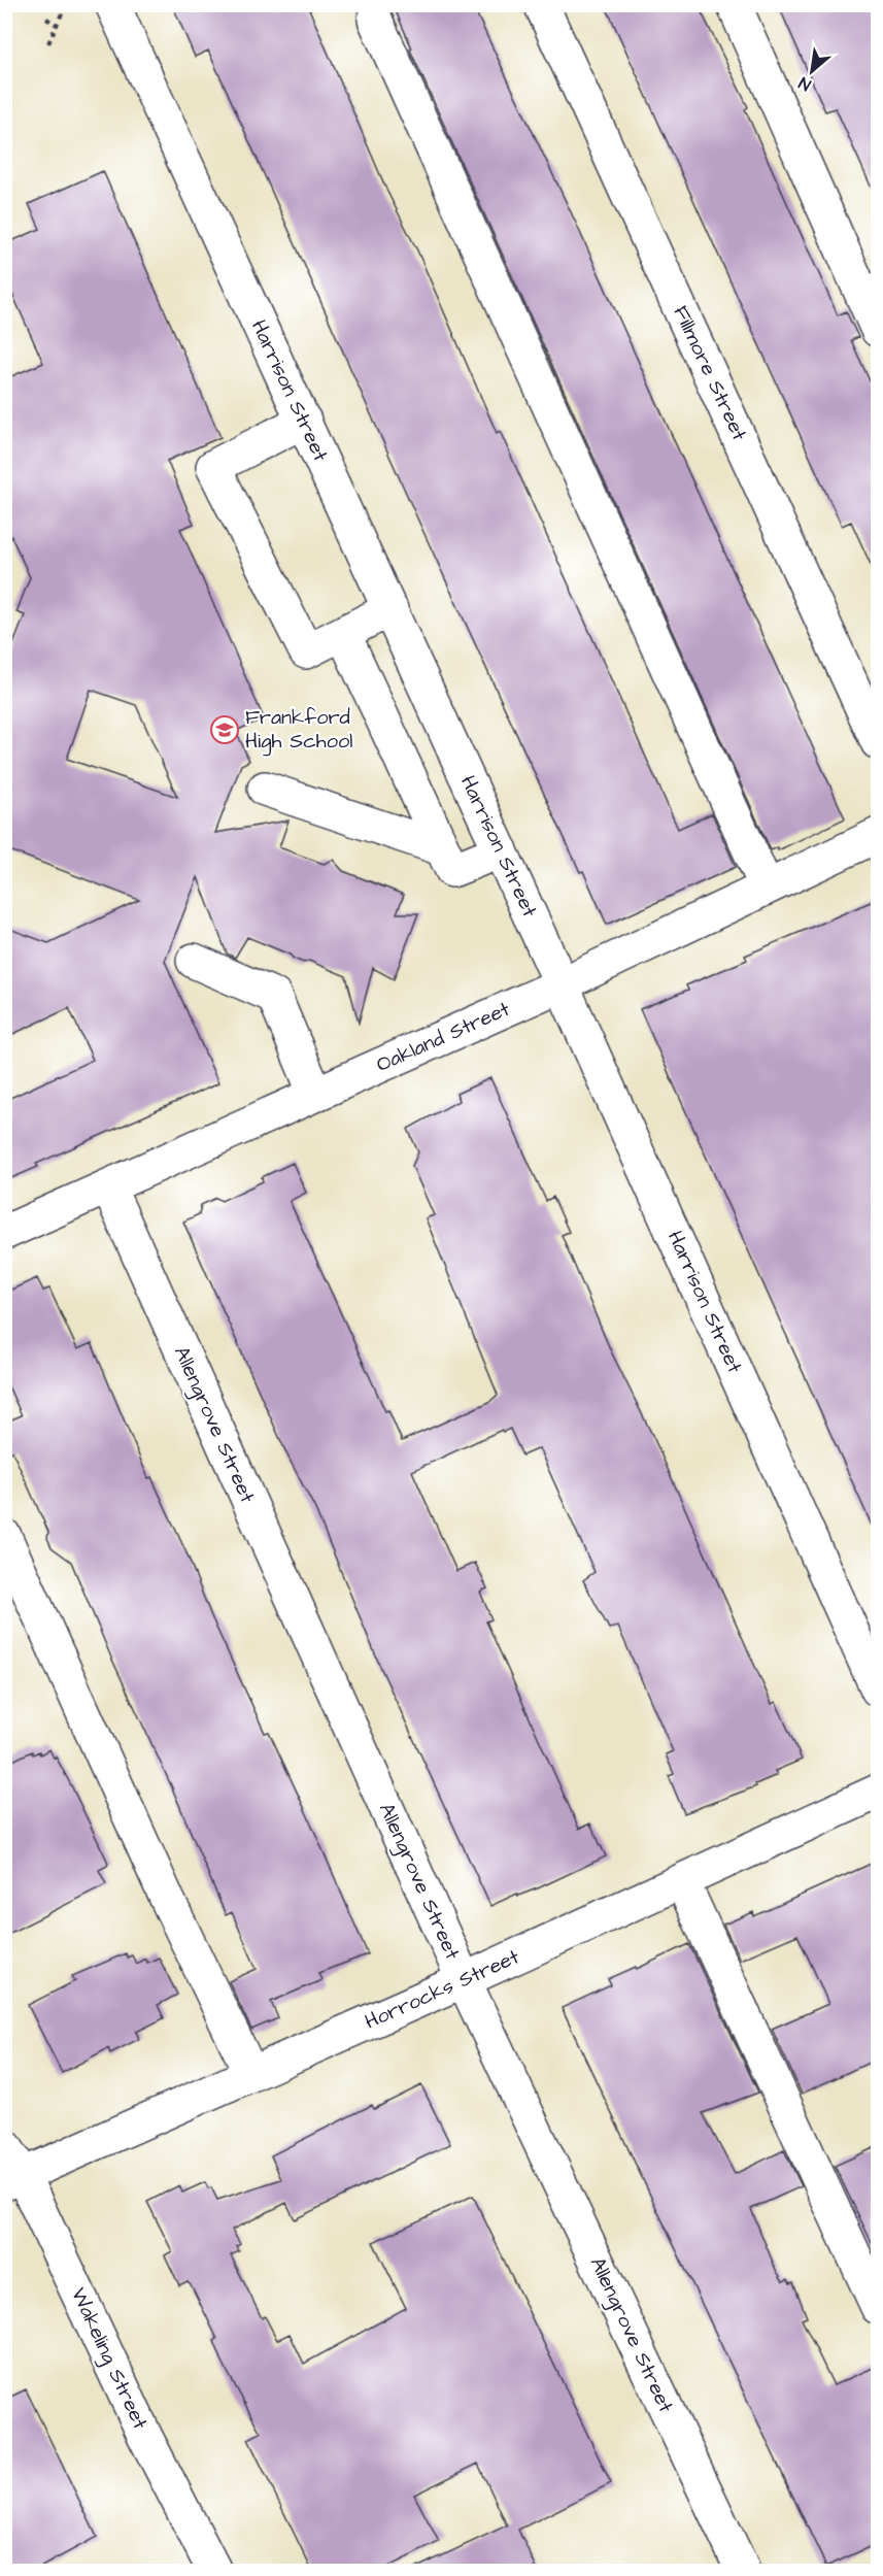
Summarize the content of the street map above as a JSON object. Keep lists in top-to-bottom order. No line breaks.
{"streets":{"street":["Fillmore Street","Harrison Street","Oakland Street","Allengrove Street","Horrocks Street","Wakeling Street"]},"crossings":[["Harrison Street","Oakland Street"],["Oakland Street","Allengrove Street"],["Allengrove Street","Horrocks Street"],["Horrocks Street","Wakeling Street"]],"places":{"school or university":["Frankford High School"]},"north":"bottom left"}
